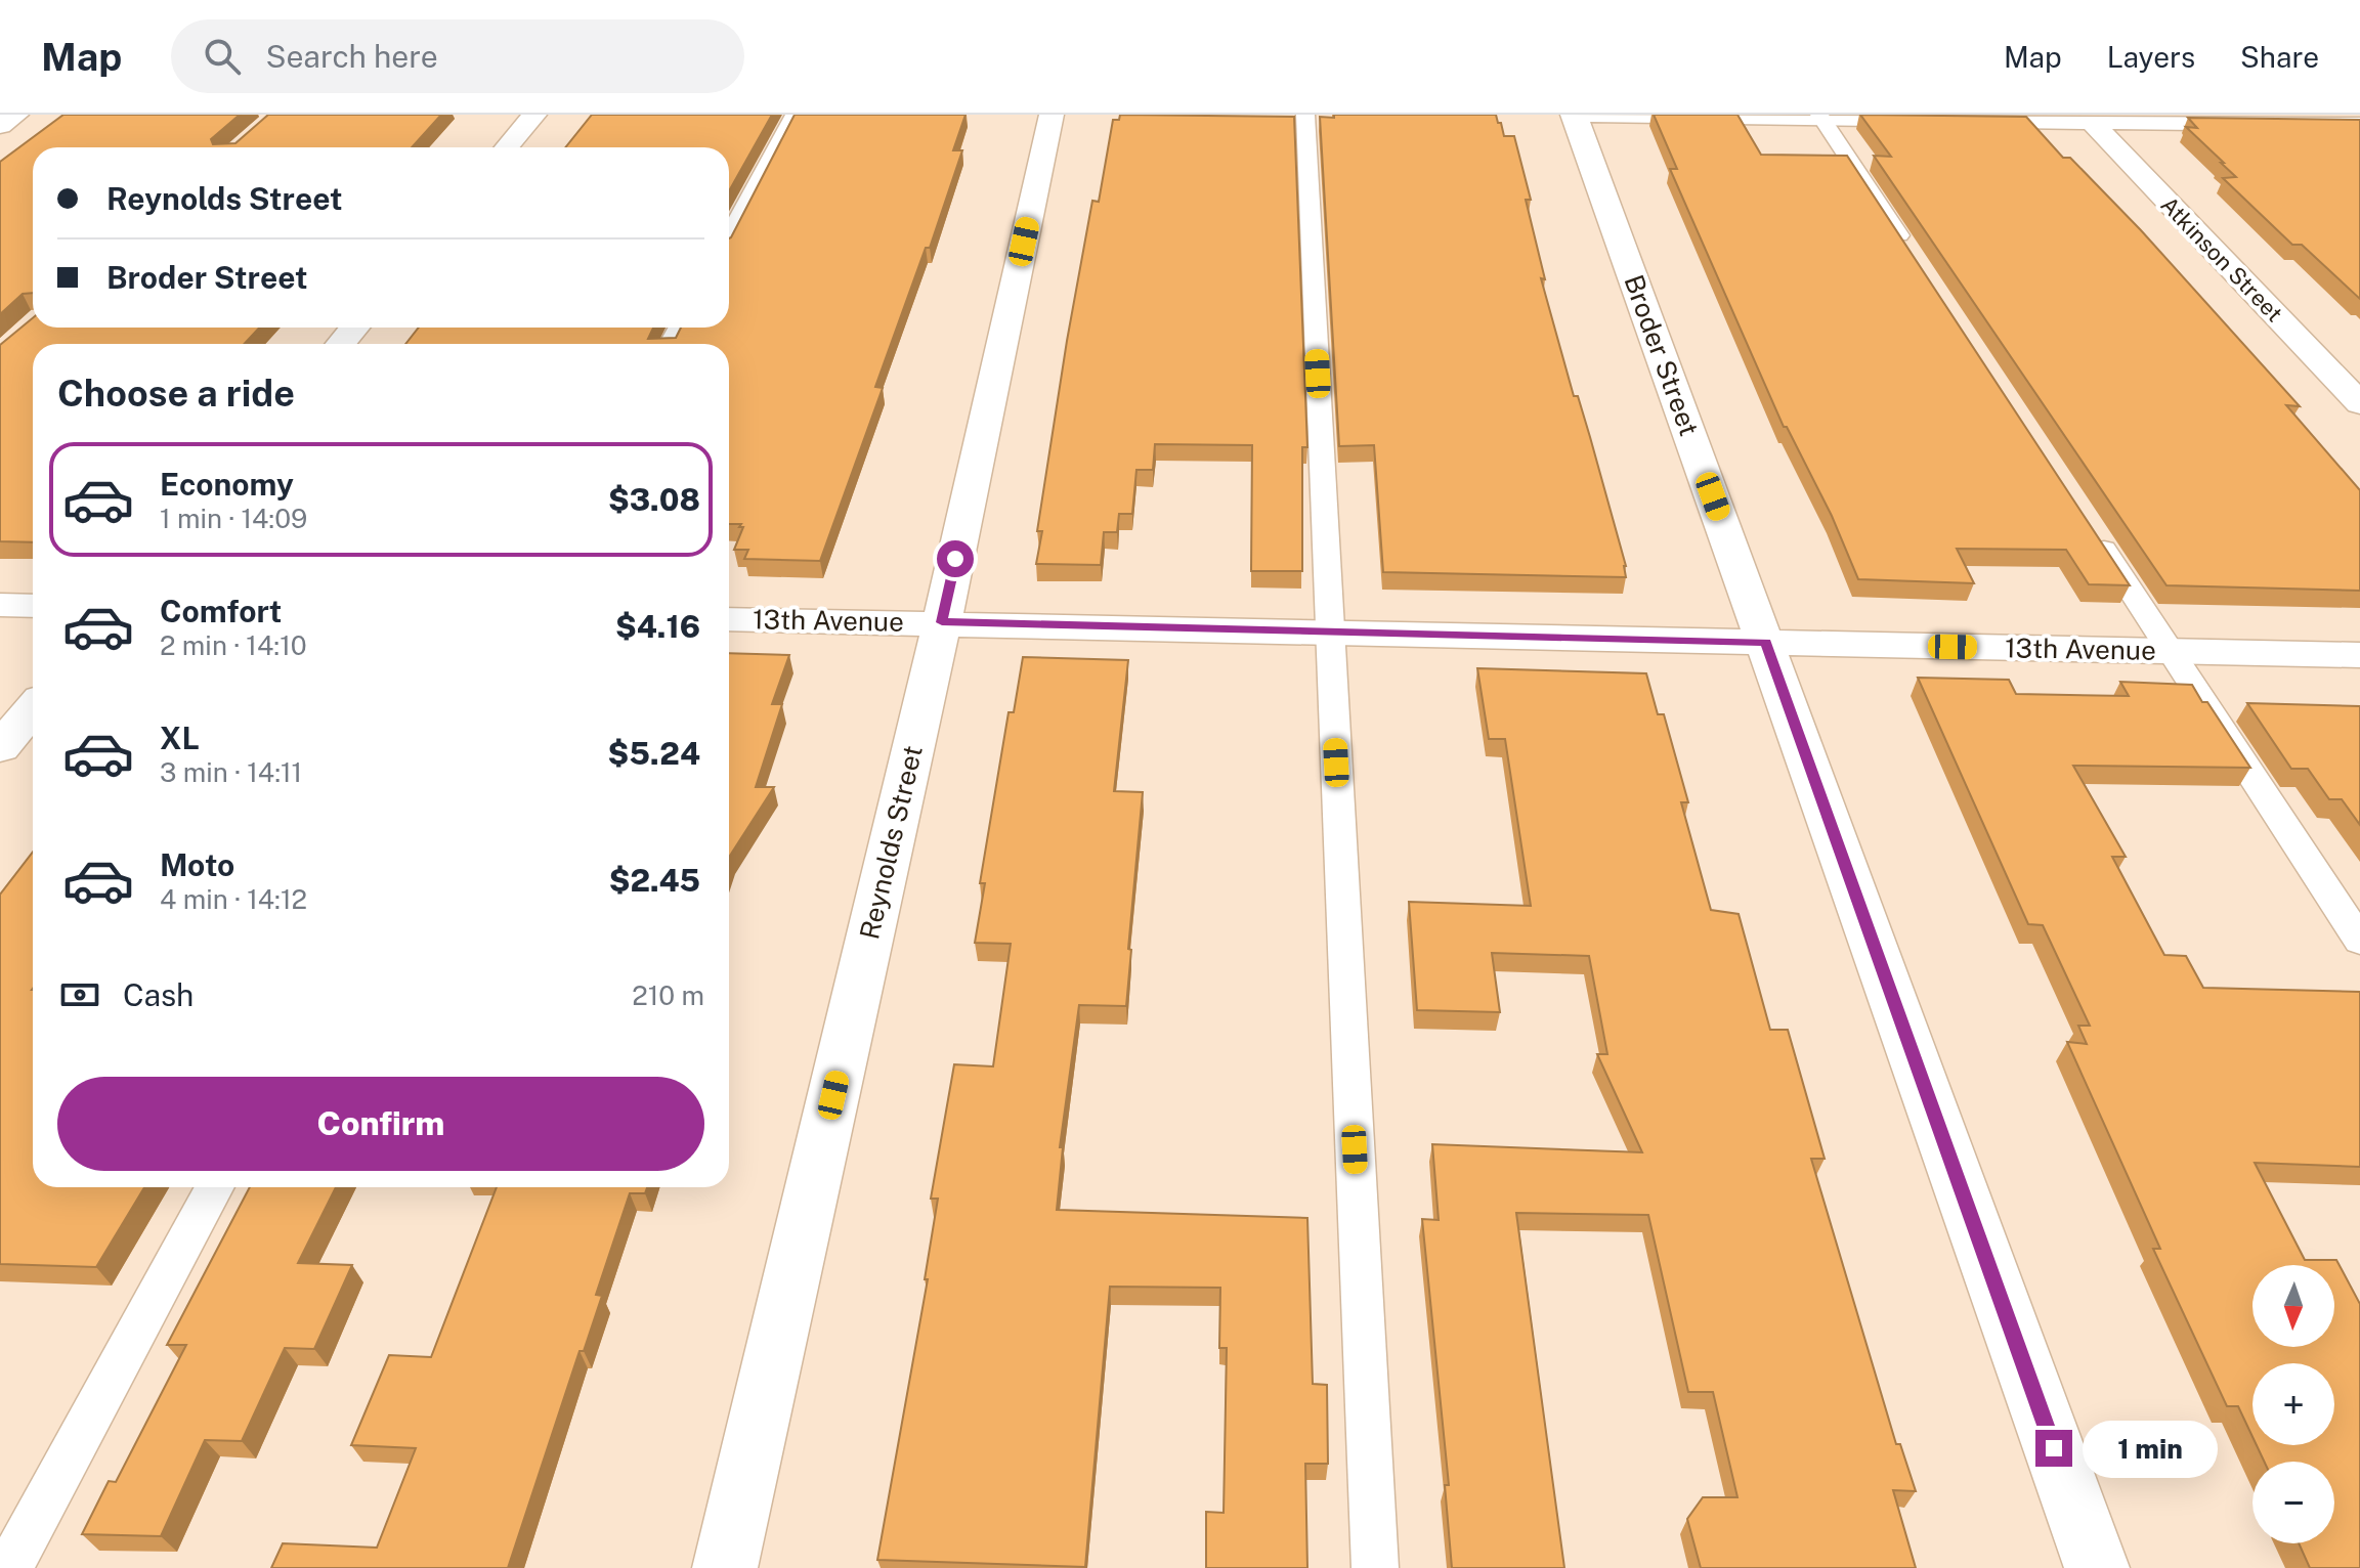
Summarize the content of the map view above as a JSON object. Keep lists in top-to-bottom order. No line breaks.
{"streets":{"street":["Atkinson Street","Broder Street","13th Avenue","Reynolds Street"]},"crossings":[["Broder Street","13th Avenue"],["13th Avenue","Reynolds Street"]],"north":"bottom","page":{"header":"Map","search":"Search here","nav":["Map","Layers","Share"],"banner":["Reynolds Street","Broder Street"],"heading":"Choose a ride","list":[{"name":"Economy","note":"1 min · 14:09","value":"$3.08"},{"name":"Comfort","note":"2 min · 14:10","value":"$4.16"},{"name":"XL","note":"3 min · 14:11","value":"$5.24"},{"name":"Moto","note":"4 min · 14:12","value":"$2.45"}],"pay":["Cash","210 m"],"buttons":"Confirm","map_buttons":["+","−"],"bubble":"1 min"}}
